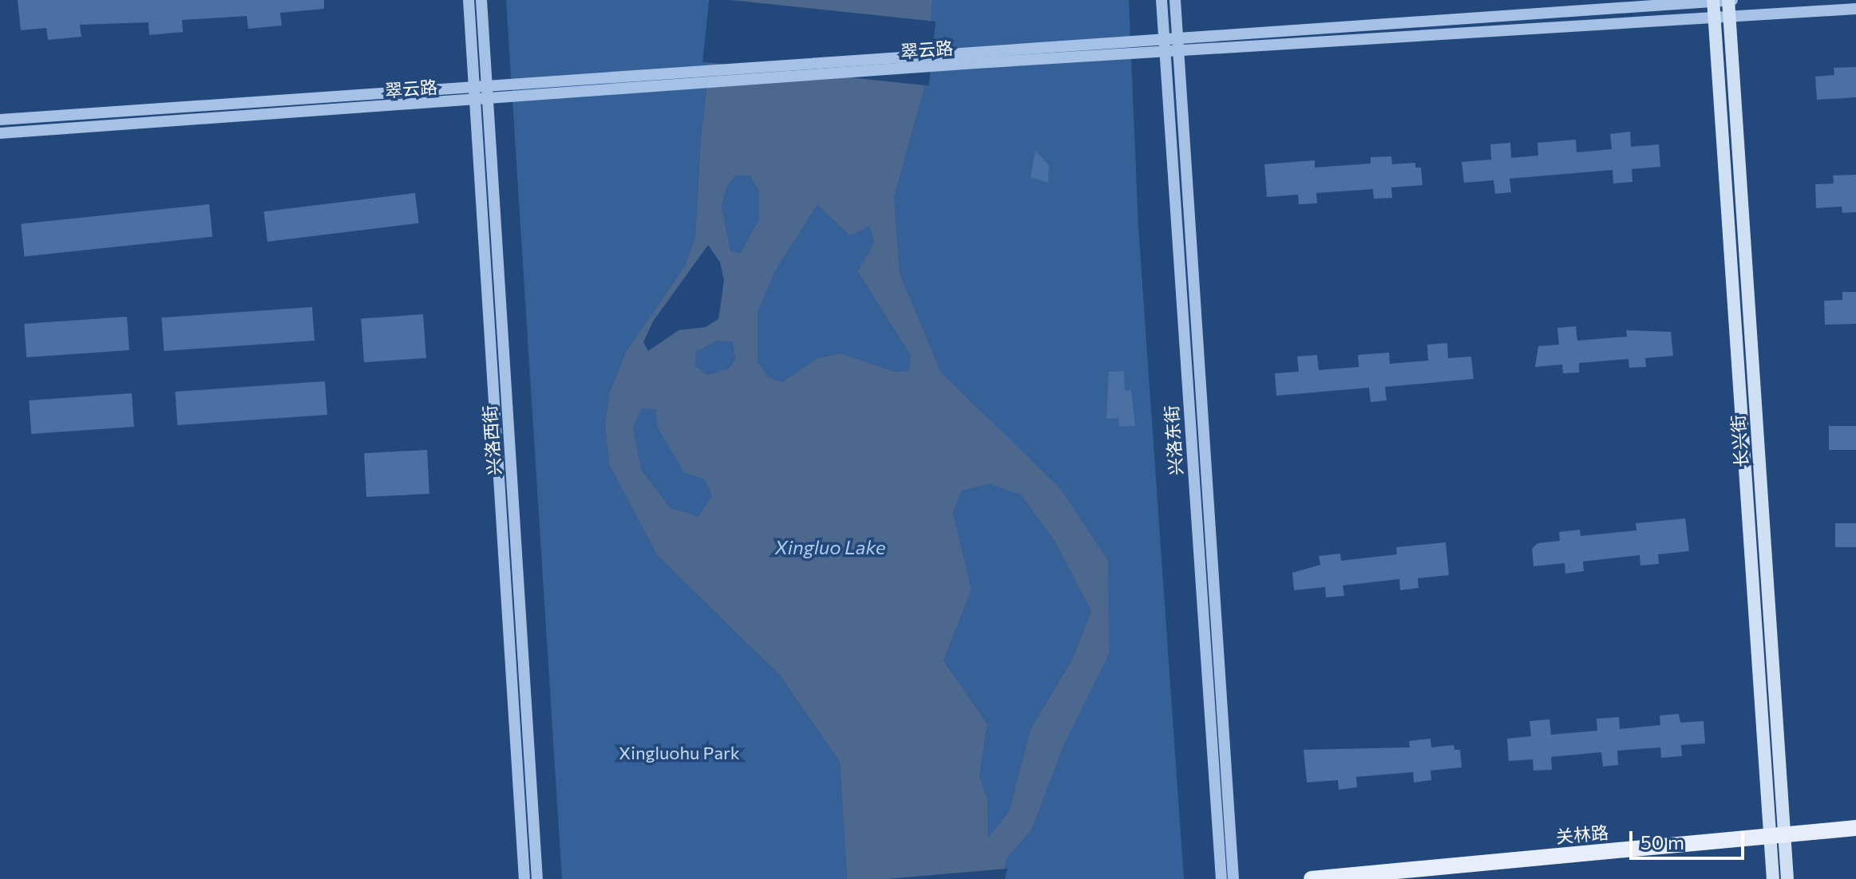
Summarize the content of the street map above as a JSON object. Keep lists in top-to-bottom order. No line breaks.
{"streets":{"main road":["长兴街","关林路"],"street":["翠云路","兴洛西街","兴洛东街"]},"crossings":[["翠云路","兴洛西街"],["翠云路","兴洛东街"],["翠云路","长兴街"],["长兴街","关林路"]],"water":["Xingluo Lake"],"parks":["Xingluohu Park"],"scale_bar":"50 m"}
